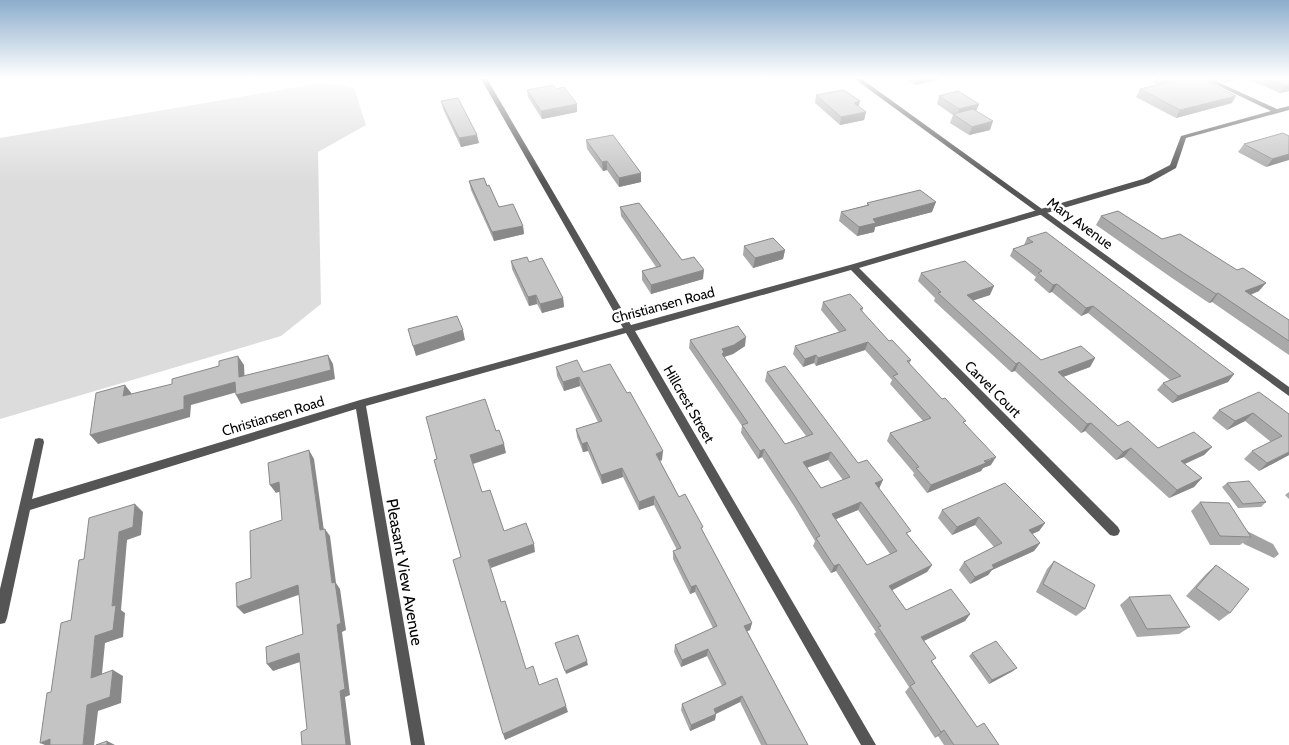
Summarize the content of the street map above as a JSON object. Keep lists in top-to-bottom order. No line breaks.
{"streets":{"street":["Mary Avenue","Christiansen Road","Carvel Court","Hillcrest Street","Pleasant View Avenue"]},"crossings":[["Mary Avenue","Christiansen Road"],["Christiansen Road","Carvel Court"],["Christiansen Road","Hillcrest Street"],["Christiansen Road","Pleasant View Avenue"]]}
